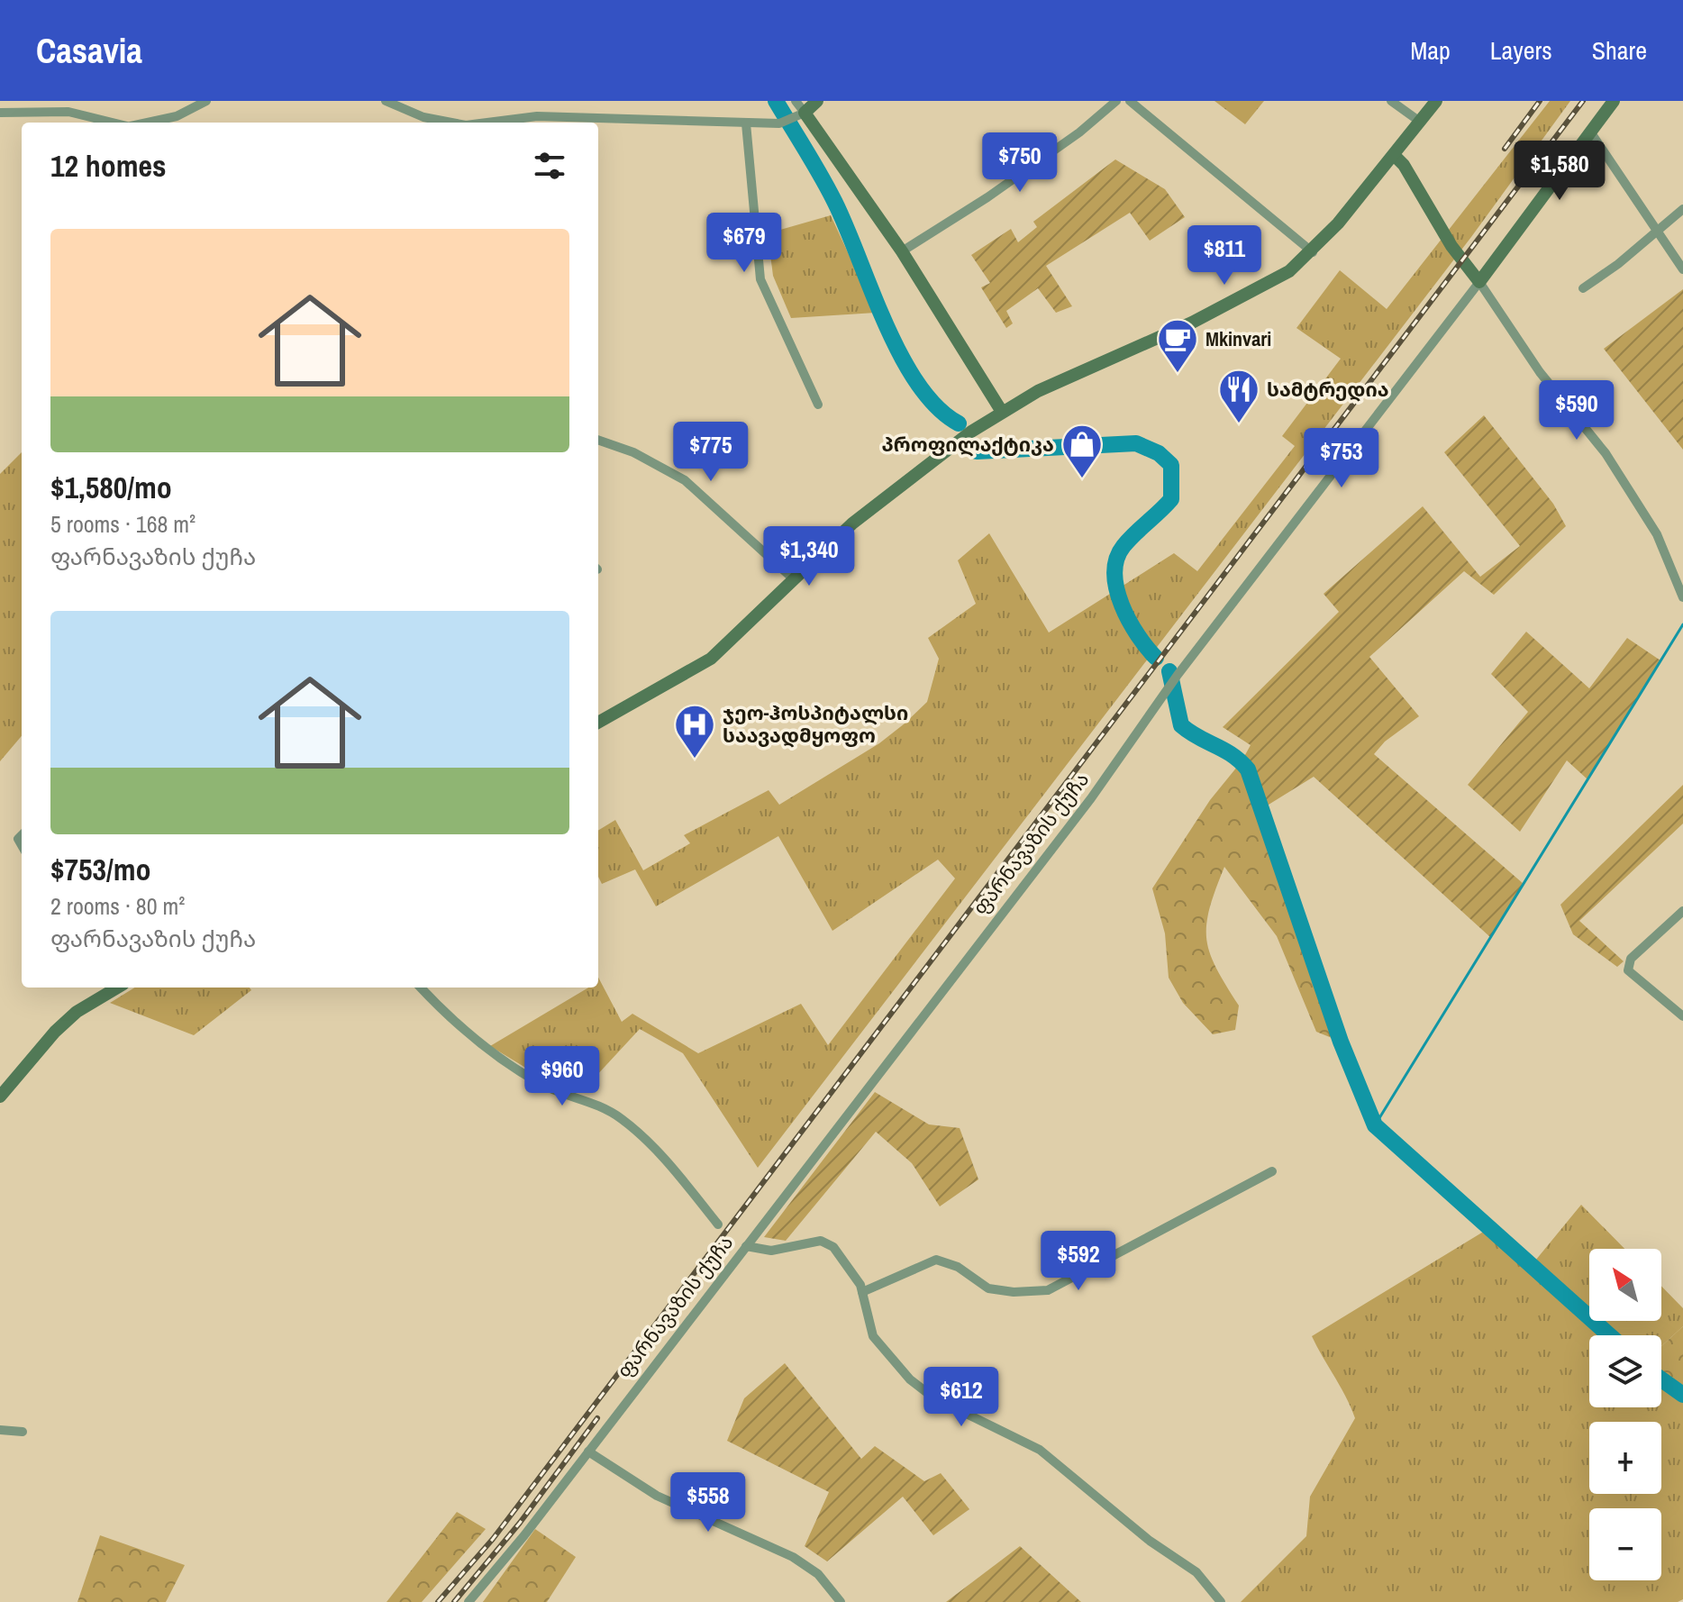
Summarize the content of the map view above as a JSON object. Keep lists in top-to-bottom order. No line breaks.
{"streets":{"main road":["ფარნავაზის ქუჩა"]},"places":{"cafe":["Mkinvari"],"restaurant":["სამტრედია"],"shop":["პროფილაქტიკა"],"hospital":["ჯეო-ჰოსპიტალსი საავადმყოფო"]},"north":"top left","page":{"header":"Casavia","nav":["Map","Layers","Share"],"heading":"12 homes","price":["$750","$1,580","$679","$811","$590","$775","$753","$1,340","$960","$592","$612","$558"],"list":[{"name":"$1,580/mo","note":"5 rooms · 168 m² · ფარნავაზის ქუჩა"},{"name":"$753/mo","note":"2 rooms · 80 m² · ფარნავაზის ქუჩა"}],"map_buttons":["+","−"]}}
